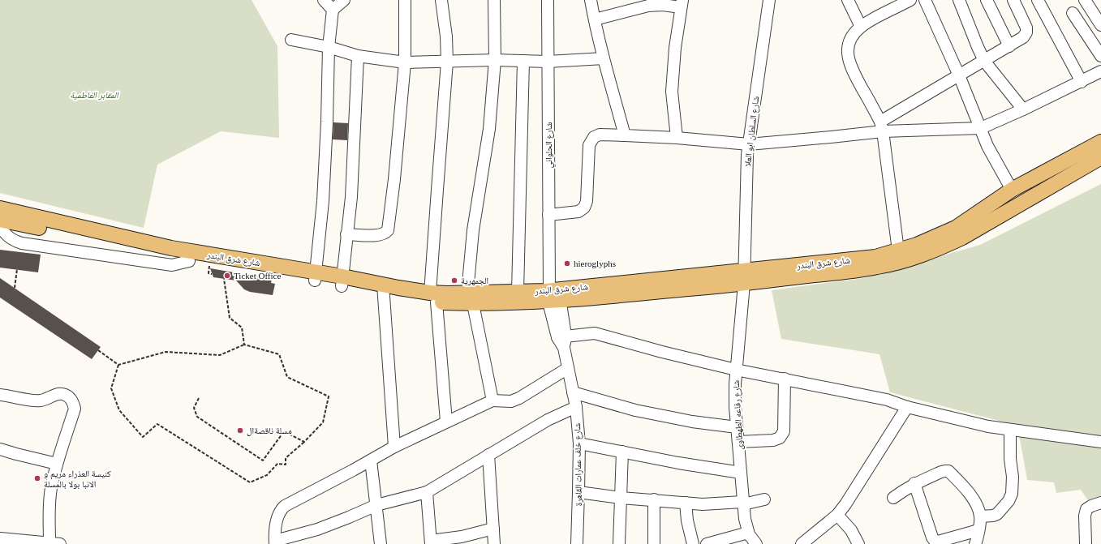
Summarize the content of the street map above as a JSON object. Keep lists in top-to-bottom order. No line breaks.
{"streets":{"main road":["شارع شرق البندر"],"street":["شارع السلطان ابو العلا","شارع الحلواني","شارع رفاعه الطهطاوى","شارع خلف عمارات القاهرة"]},"crossings":[["شارع السلطان ابو العلا","شارع شرق البندر"],["شارع السلطان ابو العلا","شارع رفاعه الطهطاوى"],["شارع الحلواني","شارع شرق البندر"],["شارع الحلواني","شارع خلف عمارات القاهرة"],["شارع شرق البندر","شارع رفاعه الطهطاوى"],["شارع شرق البندر","شارع خلف عمارات القاهرة"]],"parks":["المقابر الفاطمية"],"places":["hieroglyphs","Ticket Office","الجمهرية","مسلة ناقصةال","كنيسة العذراء مريم و الانبا بولا بالمسلة"]}
